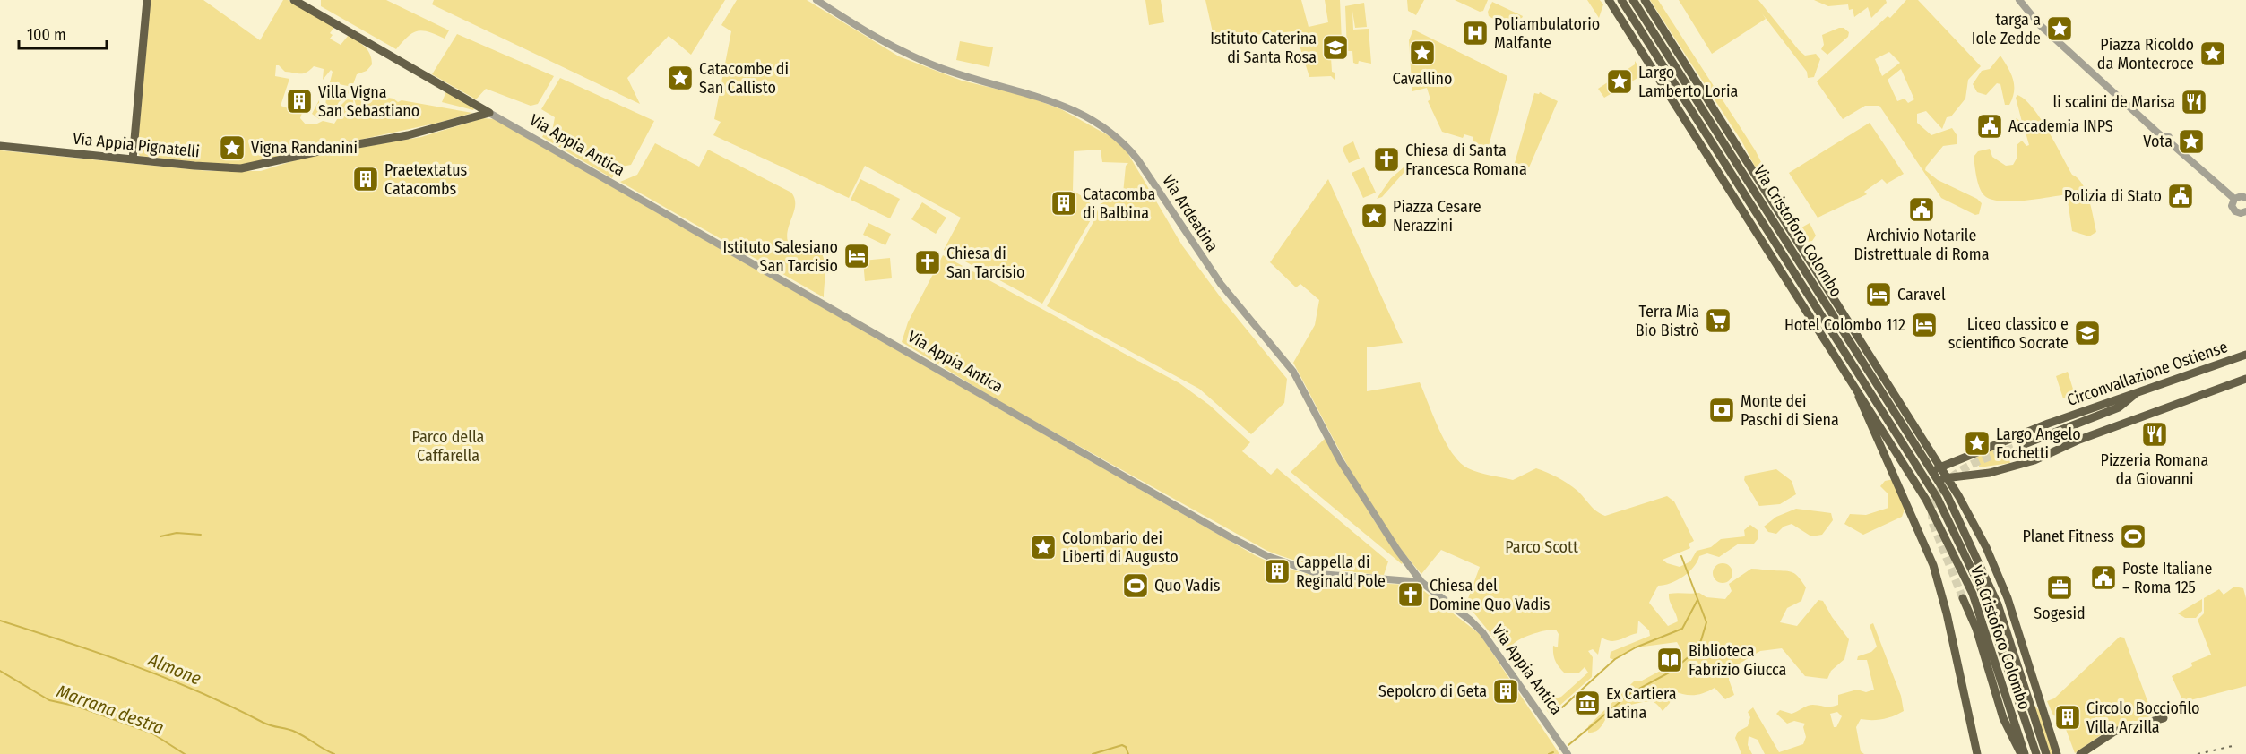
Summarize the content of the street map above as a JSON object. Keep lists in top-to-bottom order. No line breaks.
{"streets":{"main road":["Via Appia Pignatelli","Via Appia Antica","Via Cristoforo Colombo","Circonvallazione Ostiense"],"street":["Via Ardeatina"]},"crossings":[["Via Appia Pignatelli","Via Appia Antica"],["Via Appia Antica","Via Ardeatina"],["Via Cristoforo Colombo","Circonvallazione Ostiense"]],"water":["Almone","Marrana destra"],"parks":["Parco della Caffarella","Parco Scott"],"places":{"place":["targa a Iole Zedde","Cavallino","Piazza Ricoldo da Montecroce","Catacombe di San Callisto","Largo Lamberto Loria","Vota","Vigna Randanini","Piazza Cesare Nerazzini","Largo Angelo Fochetti","Colombario dei Liberti di Augusto"],"hospital":["Poliambulatorio Malfante"],"school or university":["Istituto Caterina di Santa Rosa","Liceo classico e scientifico Socrate"],"building":["Villa Vigna San Sebastiano","Praetextatus Catacombs","Catacomba di Balbina","Cappella di Reginald Pole","Sepolcro di Geta","Circolo Bocciofilo Villa Arzilla"],"restaurant":["li scalini de Marisa","Pizzeria Romana da Giovanni"],"public building":["Accademia INPS","Polizia di Stato","Archivio Notarile Distrettuale di Roma","Poste Italiane – Roma 125"],"church":["Chiesa di Santa Francesca Romana","Chiesa di San Tarcisio","Chiesa del Domine Quo Vadis"],"hotel":["Istituto Salesiano San Tarcisio","Caravel","Hotel Colombo 112"],"supermarket":["Terra Mia Bio Bistrò"],"bank":["Monte dei Paschi di Siena"],"sports":["Planet Fitness","Quo Vadis"],"office":["Sogesid"],"library":["Biblioteca Fabrizio Giucca"],"museum":["Ex Cartiera Latina"]},"scale_bar":"100 m"}
